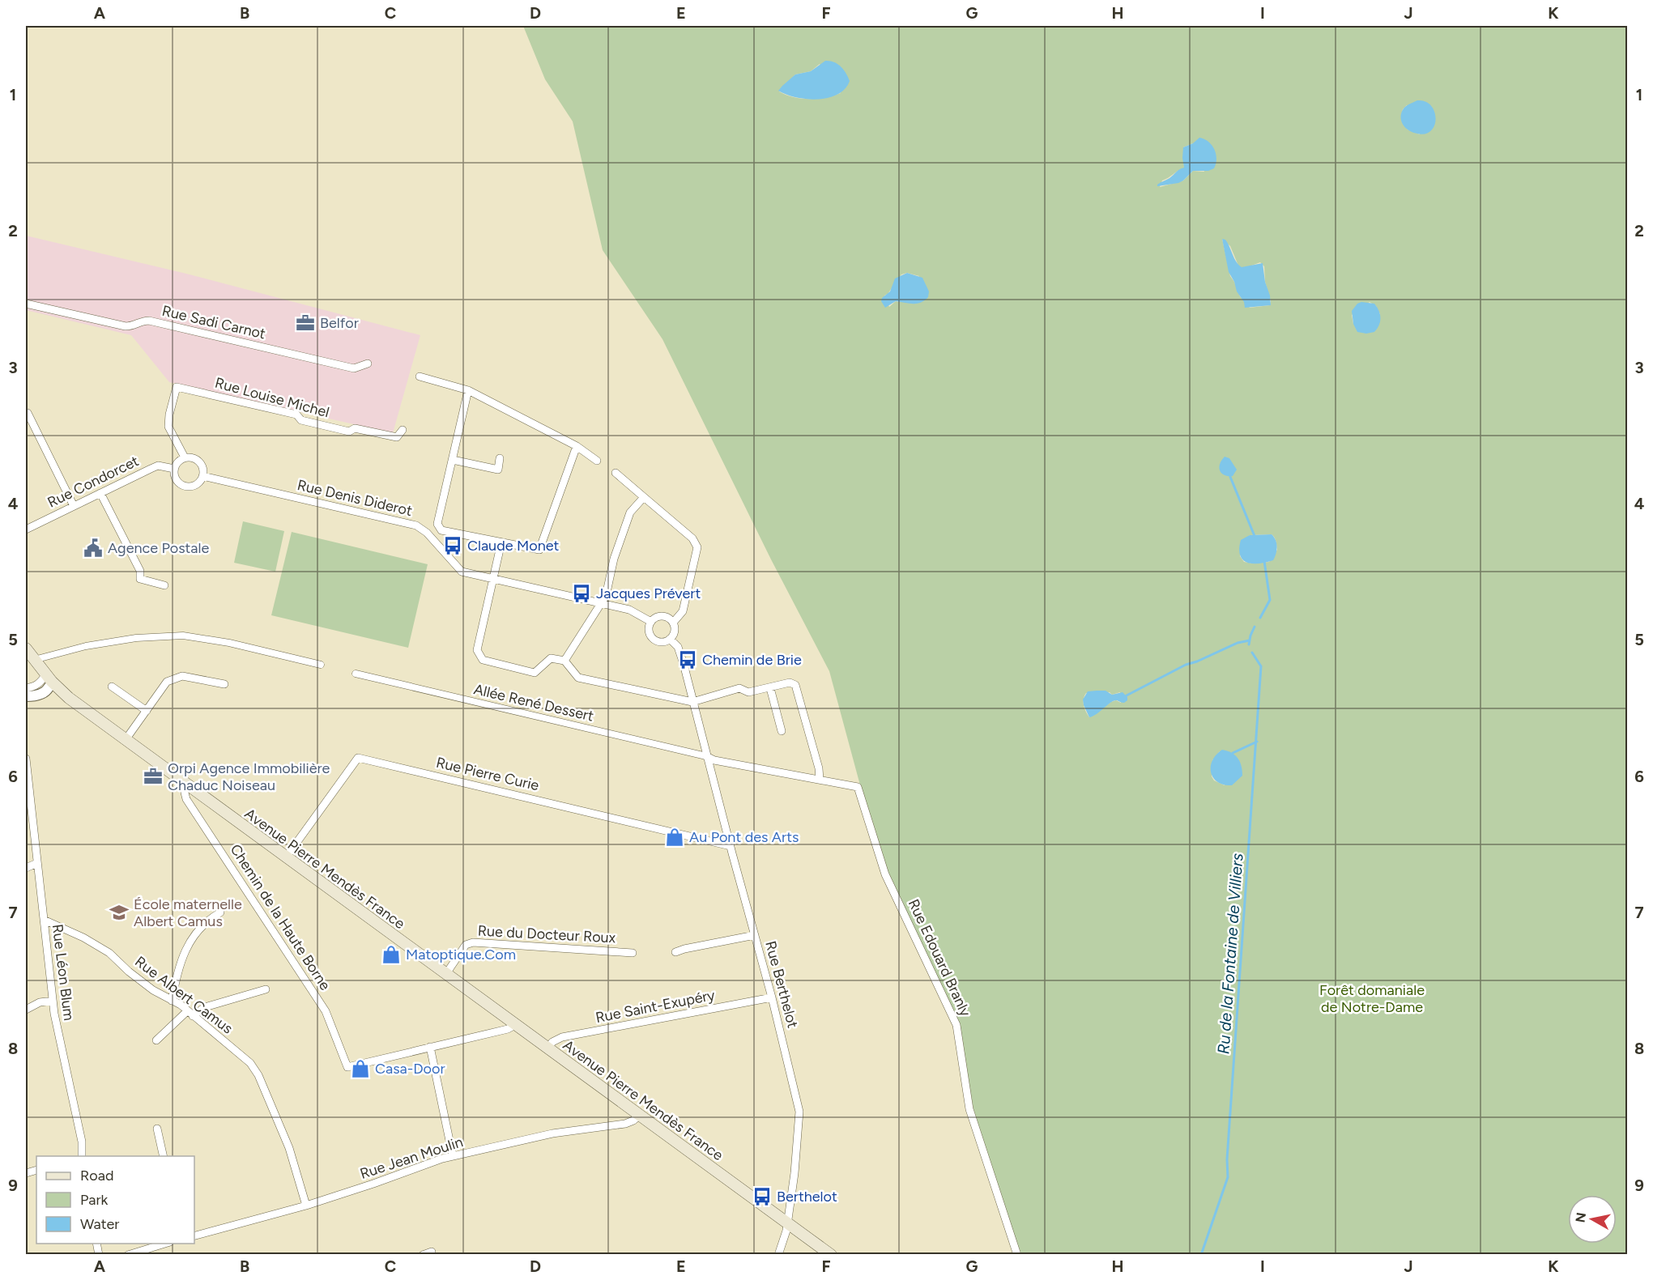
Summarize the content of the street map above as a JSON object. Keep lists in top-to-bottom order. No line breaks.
{"streets":{"main road":["Avenue Pierre Mendès France"],"street":["Rue Sadi Carnot","Rue Louise Michel","Rue Condorcet","Rue Denis Diderot","Allée René Dessert","Rue Pierre Curie","Chemin de la Haute Borne","Rue du Docteur Roux","Rue Edouard Branly","Rue Léon Blum","Rue Berthelot","Rue Albert Camus","Rue Saint-Exupéry","Rue Jean Moulin"]},"crossings":[["Rue Louise Michel","Rue Condorcet"],["Rue Louise Michel","Rue Denis Diderot"],["Rue Condorcet","Rue Denis Diderot"],["Allée René Dessert","Rue Berthelot"],["Rue Pierre Curie","Avenue Pierre Mendès France"],["Rue Pierre Curie","Rue Berthelot"],["Avenue Pierre Mendès France","Chemin de la Haute Borne"],["Avenue Pierre Mendès France","Rue du Docteur Roux"],["Avenue Pierre Mendès France","Rue Berthelot"],["Avenue Pierre Mendès France","Rue Saint-Exupéry"],["Avenue Pierre Mendès France","Rue Jean Moulin"],["Rue Léon Blum","Rue Albert Camus"],["Rue Berthelot","Rue Saint-Exupéry"],["Rue Albert Camus","Rue Jean Moulin"]],"water":["Ru de la Fontaine de Villiers"],"parks":["Forêt domaniale de Notre-Dame"],"places":{"office":["Belfor","Orpi Agence Immobilière Chaduc Noiseau"],"bus stop":["Claude Monet","Jacques Prévert","Chemin de Brie","Berthelot"],"public building":["Agence Postale"],"shop":["Au Pont des Arts","Matoptique.Com","Casa-Door"],"school or university":["École maternelle Albert Camus"]},"legend":["Road","Park","Water"],"north":"left","grid":{"columns":["A","B","C","D","E","F","G","H","I","J","K"],"rows":["1","2","3","4","5","6","7","8","9"]}}
